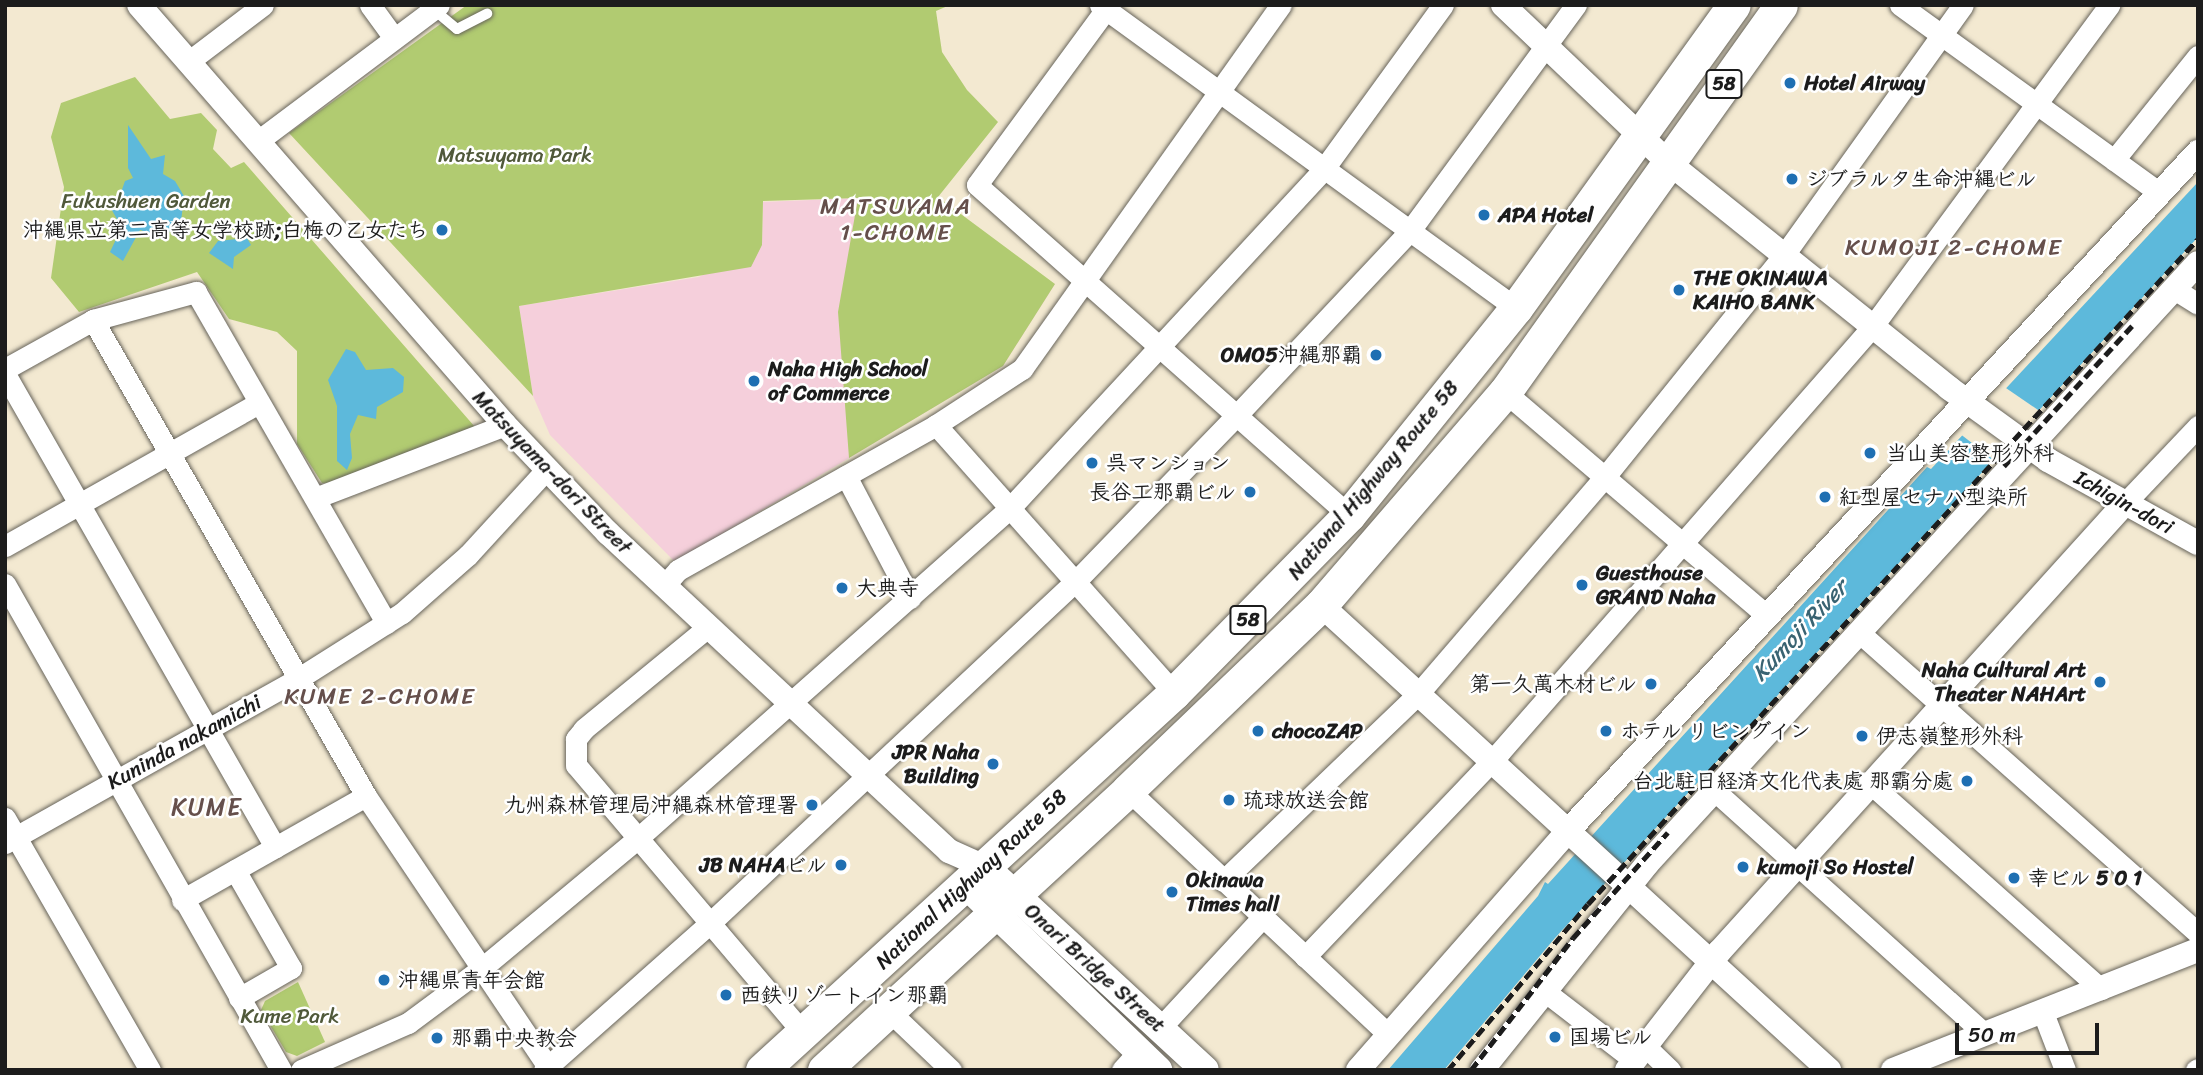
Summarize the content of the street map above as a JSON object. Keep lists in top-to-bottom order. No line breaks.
{"streets":{"highway":["58","National Highway Route 58"],"main road":["Onari Bridge Street"],"street":["Matsuyama-dori Street","Ichigin-dori","Kuninda nakamichi"]},"crossings":[["Matsuyama-dori Street","National Highway Route 58"],["Matsuyama-dori Street","Kuninda nakamichi"],["Matsuyama-dori Street","Onari Bridge Street"],["National Highway Route 58","Ichigin-dori"],["National Highway Route 58","Onari Bridge Street"]],"districts":["MATSUYAMA 1-CHOME","KUMOJI 2-CHOME","KUME 2-CHOME","KUME"],"water":["Kumoji River"],"parks":["Matsuyama Park","Fukushuen Garden","Kume Park"],"places":["Hotel Airway","ジブラルタ生命沖縄ビル","APA Hotel","沖縄県立第二高等女学校跡;白梅の乙女たち","THE OKINAWA KAIHO BANK","OMO5沖縄那覇","Naha High School of Commerce","当山美容整形外科","呉マンション","長谷工那覇ビル","紅型屋セナハ型染所","Guesthouse GRAND Naha","大典寺","Naha Cultural Art Theater NAHArt","第一久萬木材ビル","chocoZAP","ホテル リビングイン","伊志嶺整形外科","JPR Naha Building","台北駐日経済文化代表處 那霸分處","琉球放送会館","九州森林管理局沖縄森林管理署","JB NAHAビル","kumoji So Hostel","幸ビル 5 0 1","Okinawa Times hall","沖縄県青年会館","西鉄リゾートイン那覇","国場ビル","那覇中央教会"],"scale_bar":"50 m"}
